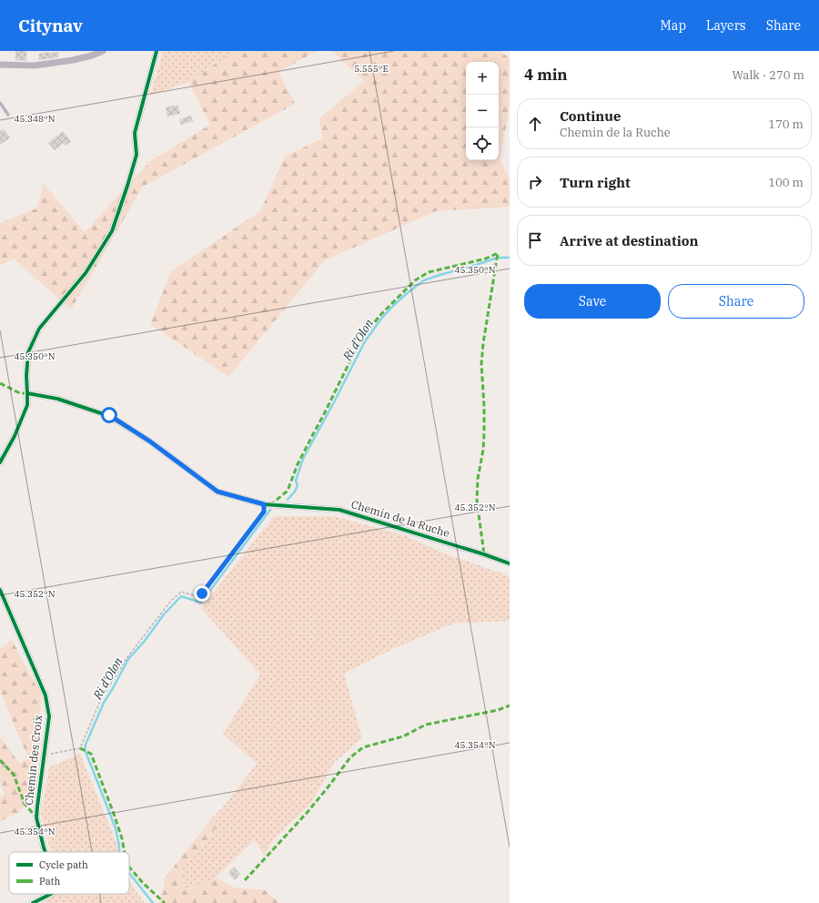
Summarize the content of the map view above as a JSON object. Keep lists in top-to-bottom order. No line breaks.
{"streets":{"street":["Chemin de la Ruche","Chemin des Croix"]},"water":["Ri d'Olon"],"legend":["Cycle path","Path"],"page":{"header":"Citynav","nav":["Map","Layers","Share"],"heading":["4 min","Walk · 270 m"],"map_buttons":["+","−"],"list":[["Continue","Chemin de la Ruche","170 m"],["Turn right","100 m"],"Arrive at destination"],"buttons":["Save","Share"]},"coordinates":["5.555°E","45.348°N","45.350°N","45.352°N","45.354°N"]}
